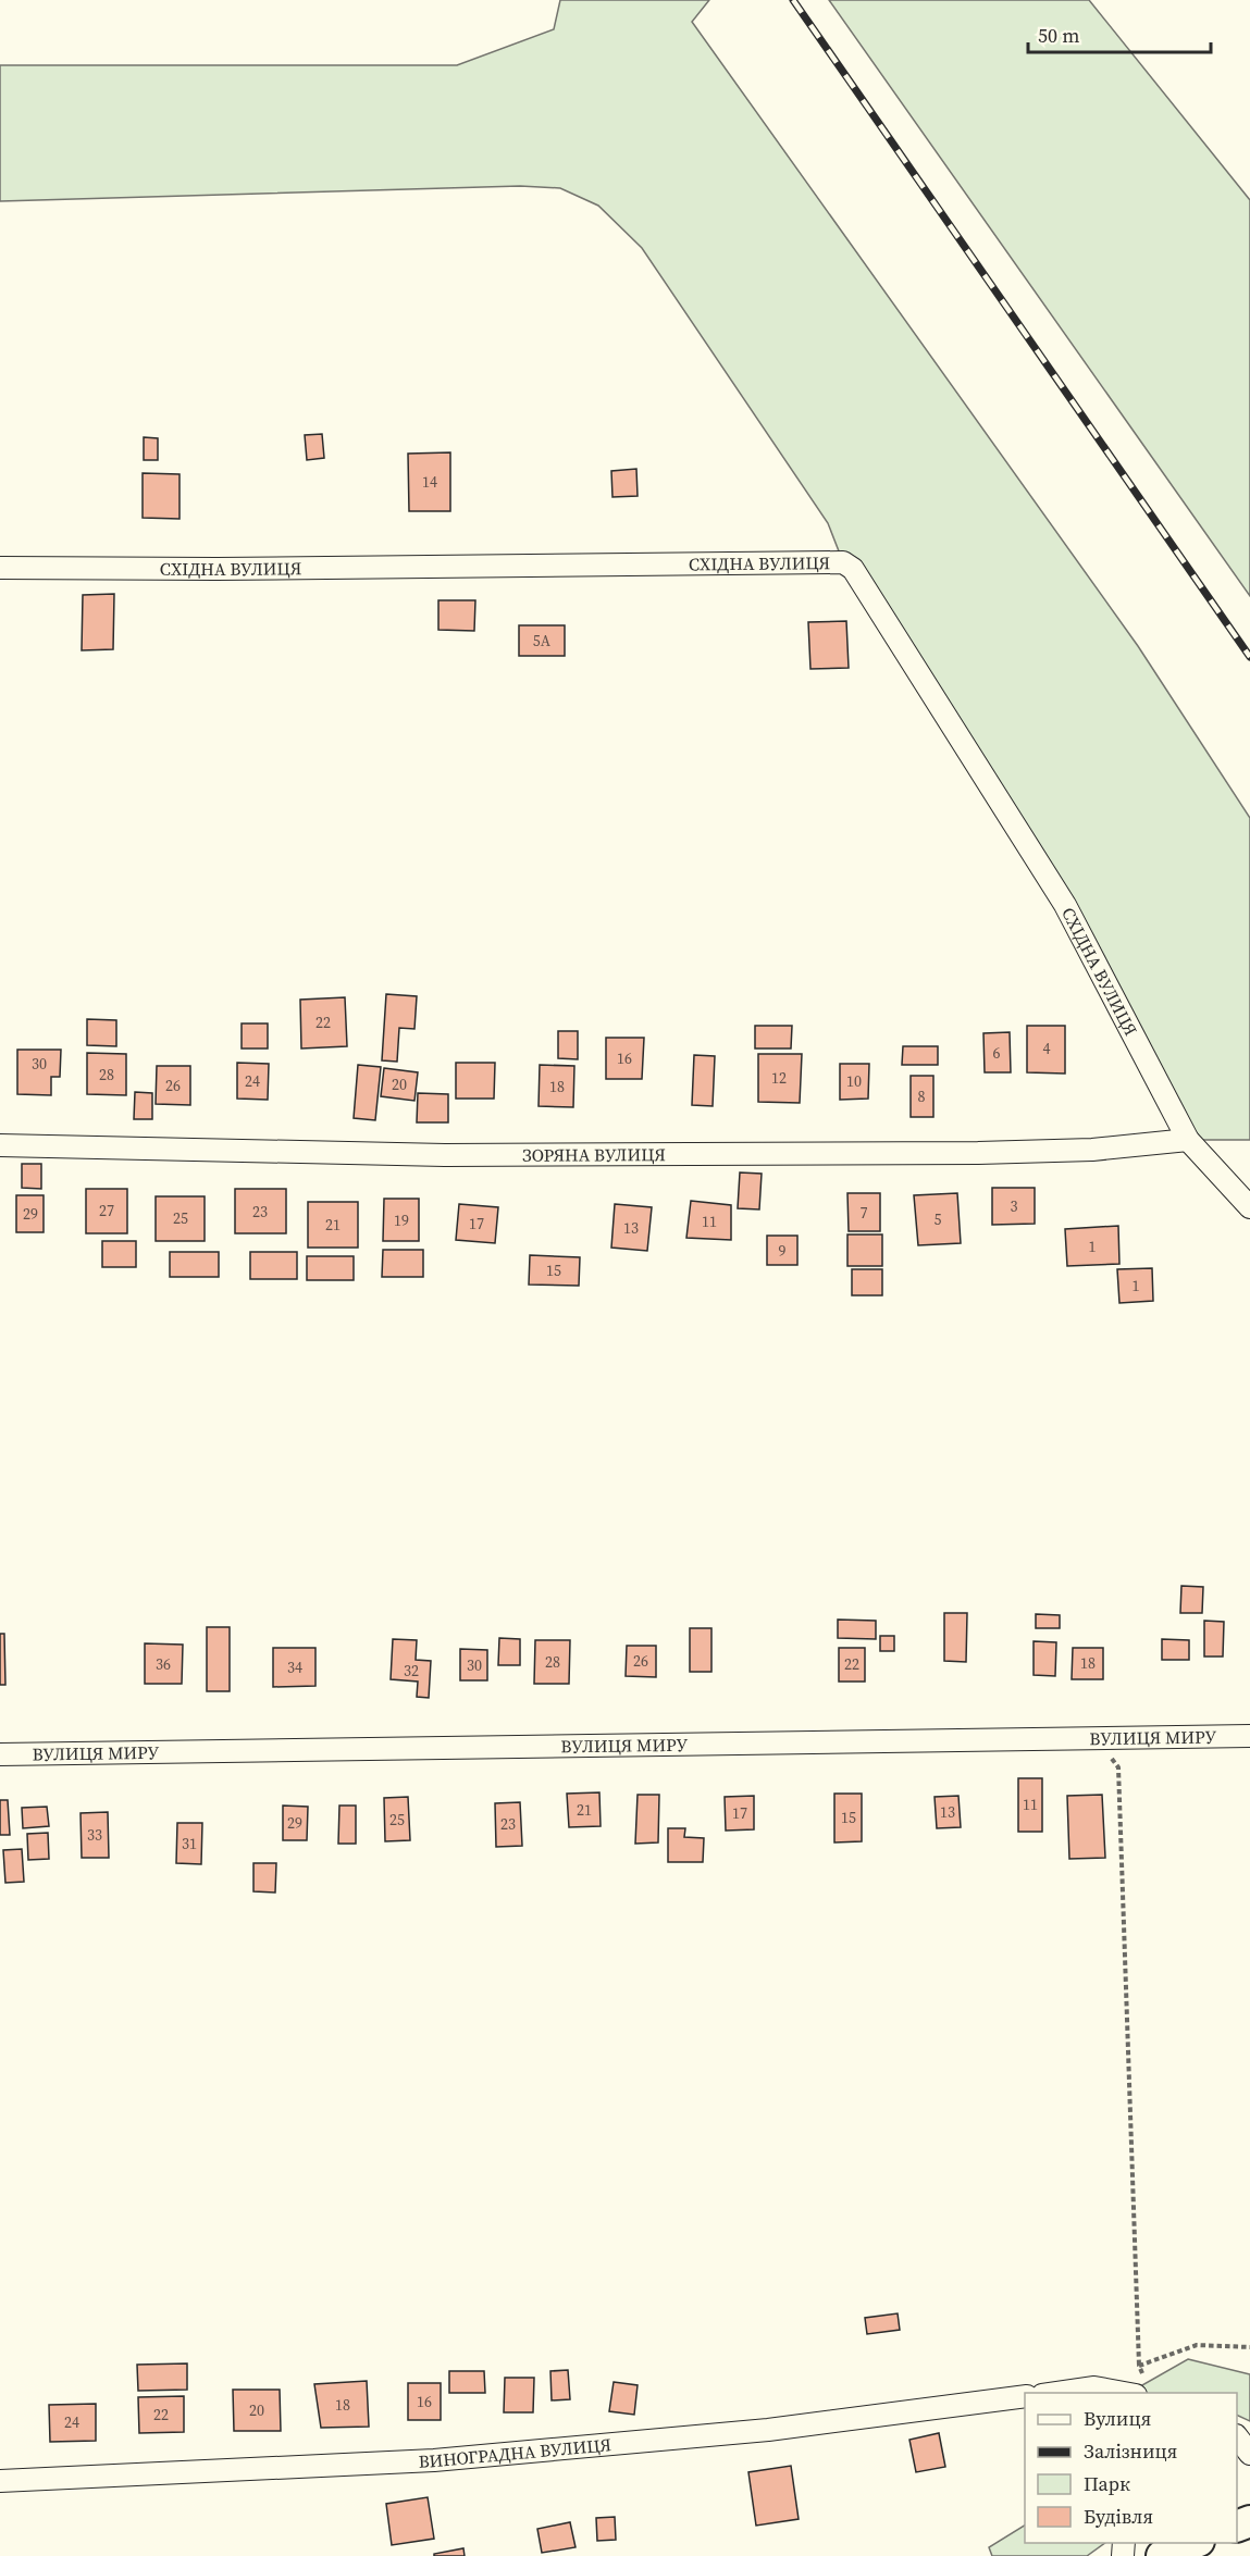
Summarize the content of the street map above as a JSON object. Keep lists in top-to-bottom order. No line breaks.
{"streets":{"street":["СХІДНА ВУЛИЦЯ","ЗОРЯНА ВУЛИЦЯ","ВУЛИЦЯ МИРУ","ВИНОГРАДНА ВУЛИЦЯ"]},"crossings":[["СХІДНА ВУЛИЦЯ","ЗОРЯНА ВУЛИЦЯ"]],"house_numbers":["14","5А","22","4","6","16","30","28","12","24","10","20","26","18","8","3","27","23","7","29","25","5","19","11","17","21","13","1","9","15","1","26","28","18","36","22","30","34","32","11","21","13","17","15","25","29","23","33","31","16","18","20","22","24"],"legend":["Вулиця","Залізниця","Парк","Будівля"],"scale_bar":"50 m"}
